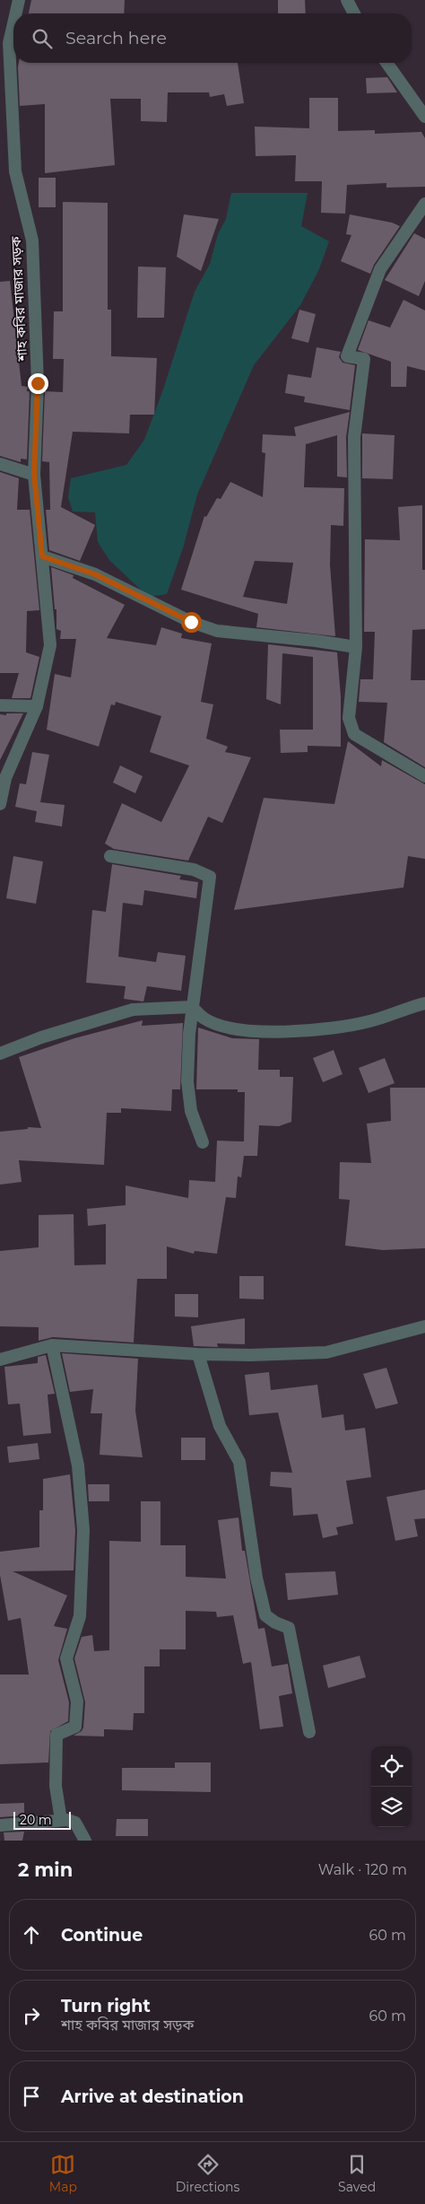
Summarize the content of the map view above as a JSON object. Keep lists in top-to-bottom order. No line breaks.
{"streets":{"street":["শাহ কবির মাজার সড়ক"]},"scale_bar":"20 m","page":{"search":"Search here","scale":"20 m","heading":["2 min","Walk · 120 m"],"list":[["Continue","60 m"],["Turn right","শাহ কবির মাজার সড়ক","60 m"],"Arrive at destination"],"nav":["Map","Directions","Saved"]}}
